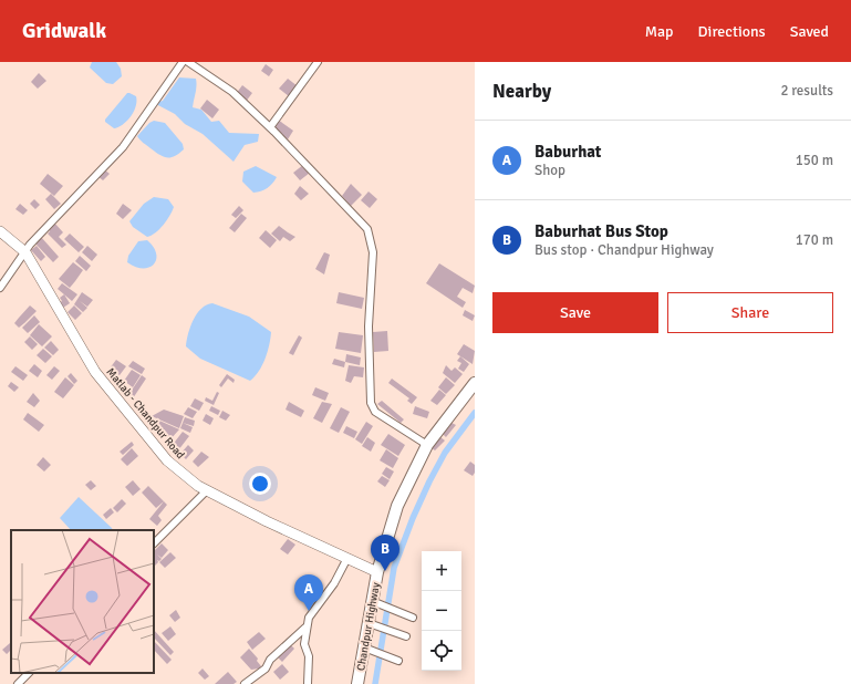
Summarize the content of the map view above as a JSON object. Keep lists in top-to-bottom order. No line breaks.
{"streets":{"main road":["Matlab - Chandpur Road","Chandpur Highway"]},"crossings":[["Matlab - Chandpur Road","Chandpur Highway"]],"page":{"header":"Gridwalk","nav":["Map","Directions","Saved"],"heading":["Nearby","2 results"],"list":[{"mark":"A","name":"Baburhat","note":"Shop","value":"150 m"},{"mark":"B","name":"Baburhat Bus Stop","note":"Bus stop · Chandpur Highway","value":"170 m"}],"buttons":["Save","Share"],"pins":["B","A"],"map_buttons":["+","−"]}}
